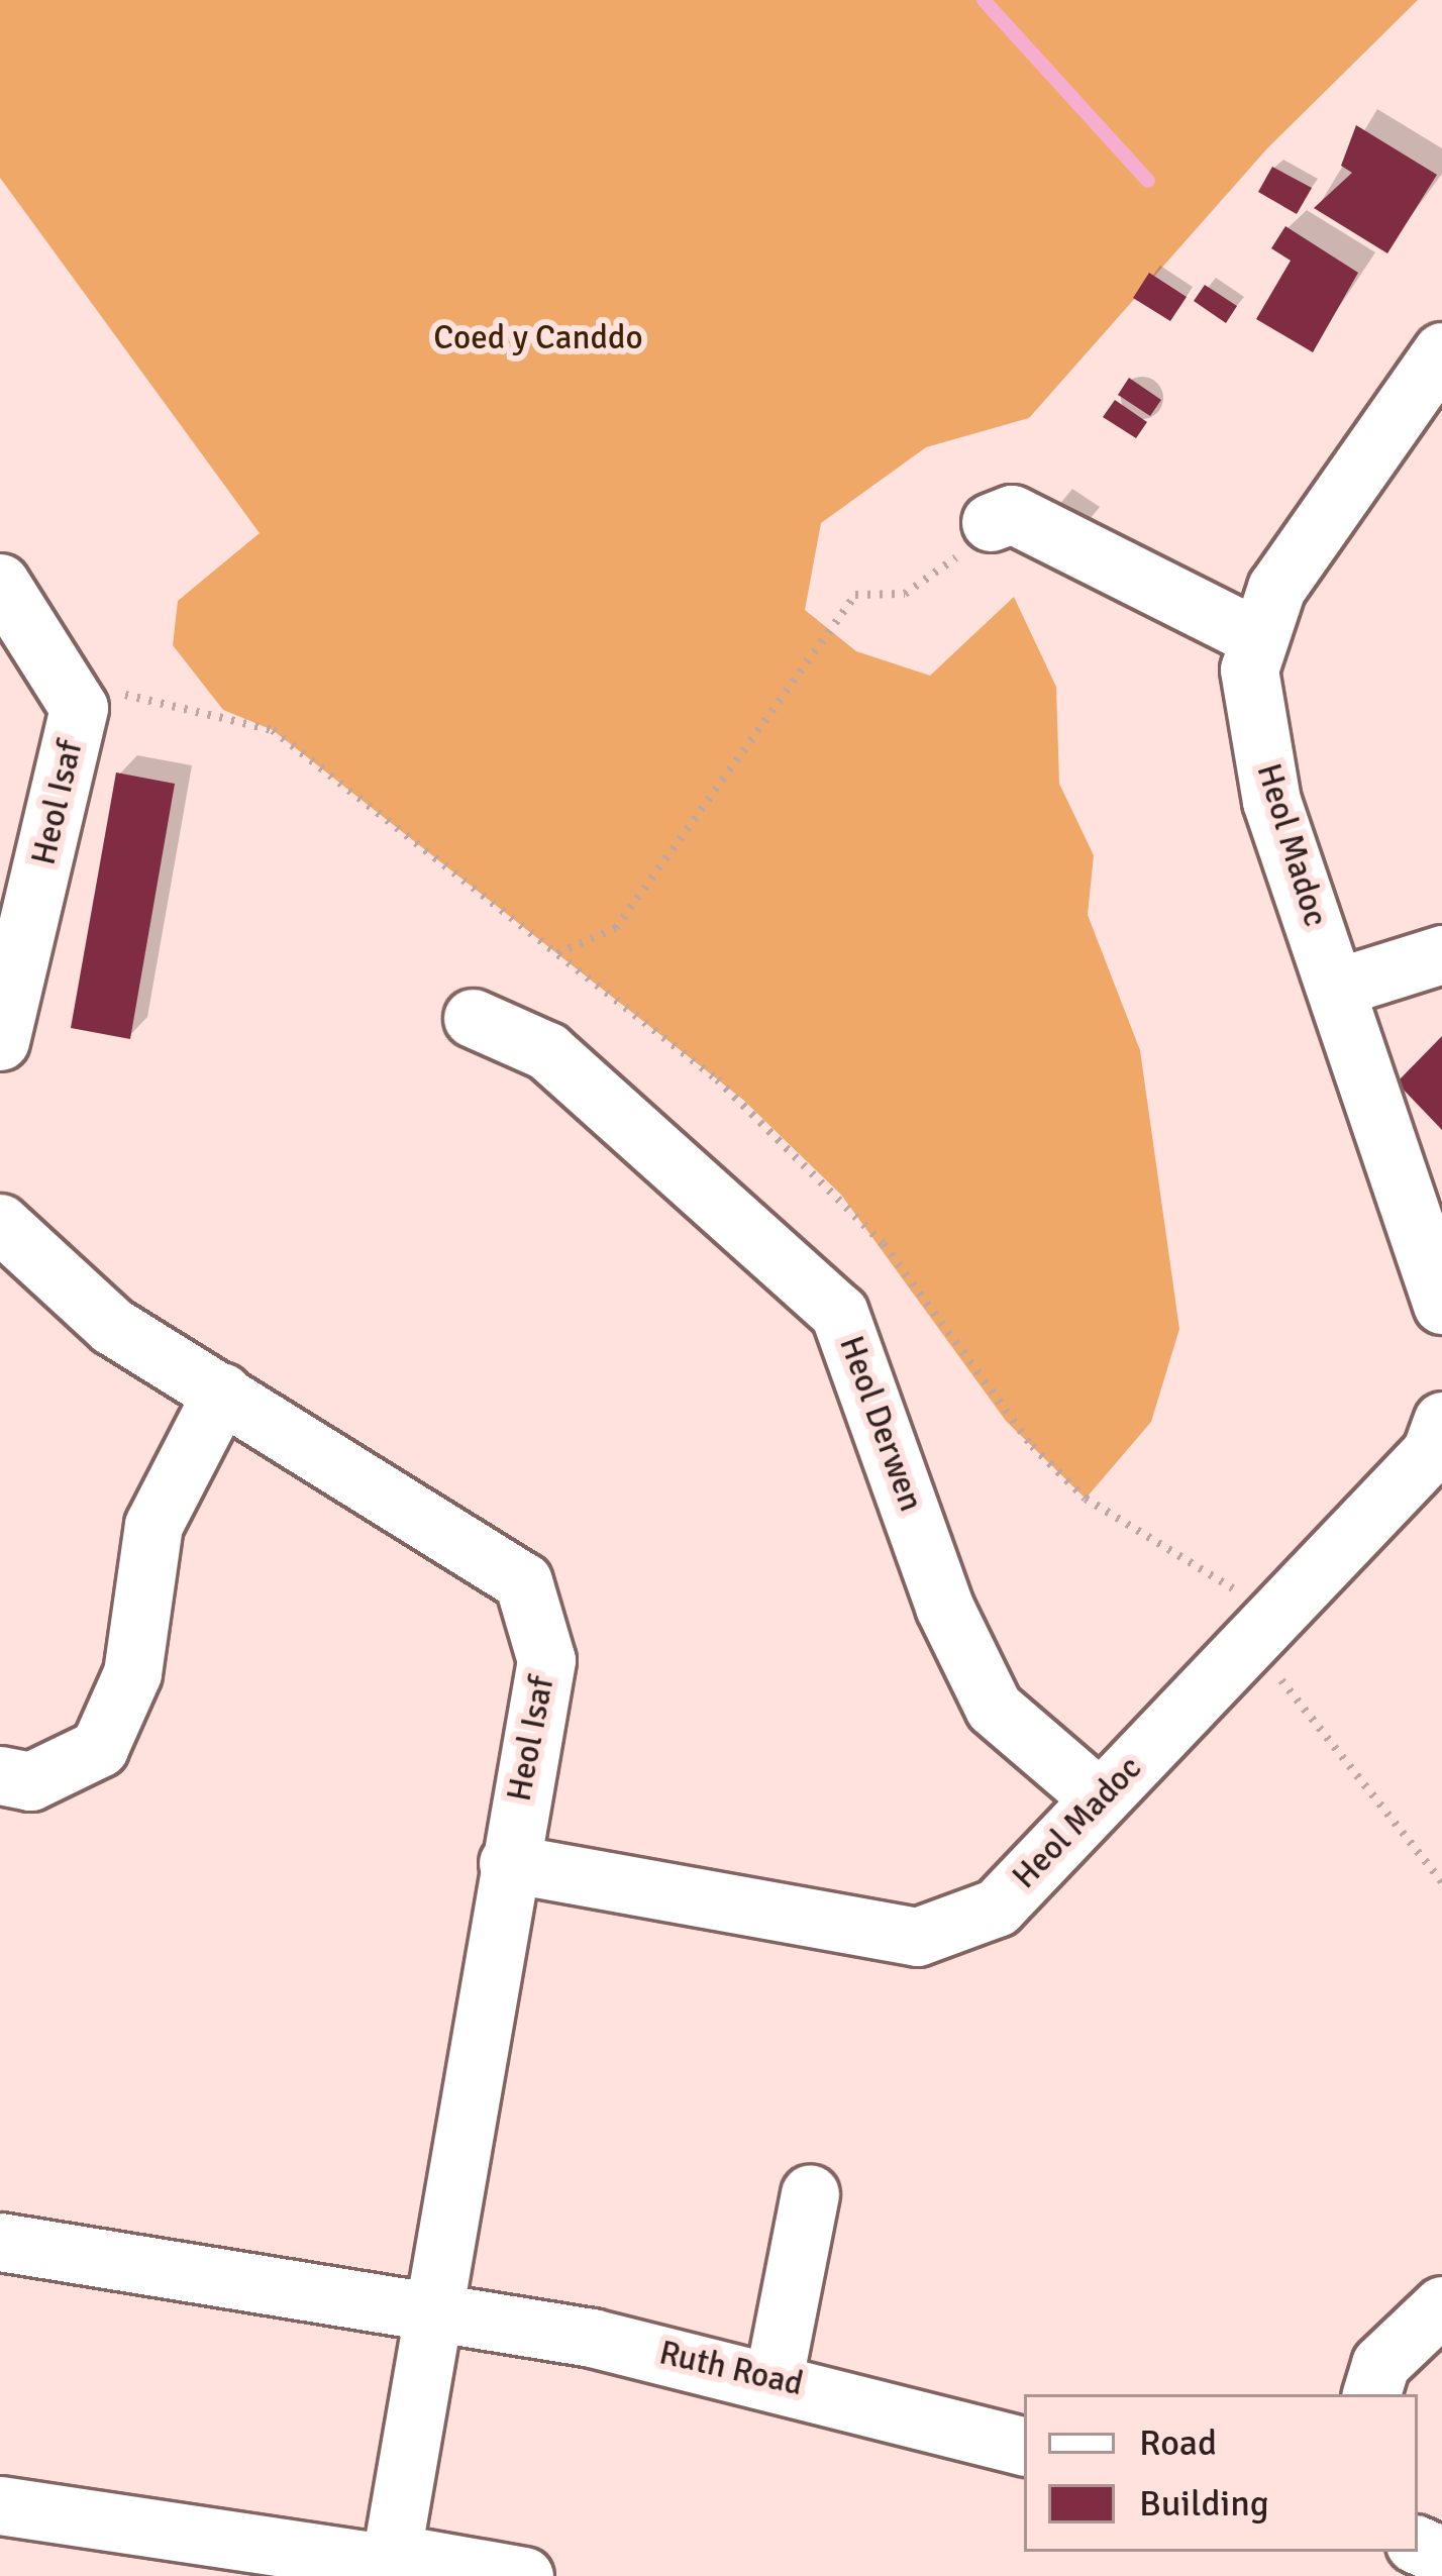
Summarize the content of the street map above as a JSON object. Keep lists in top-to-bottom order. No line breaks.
{"streets":{"street":["Heol Isaf","Heol Madoc","Heol Derwen","Ruth Road"]},"crossings":[["Heol Isaf","Heol Madoc"],["Heol Isaf","Ruth Road"],["Heol Madoc","Heol Derwen"]],"parks":["Coed y Canddo"],"legend":["Road","Building"]}
